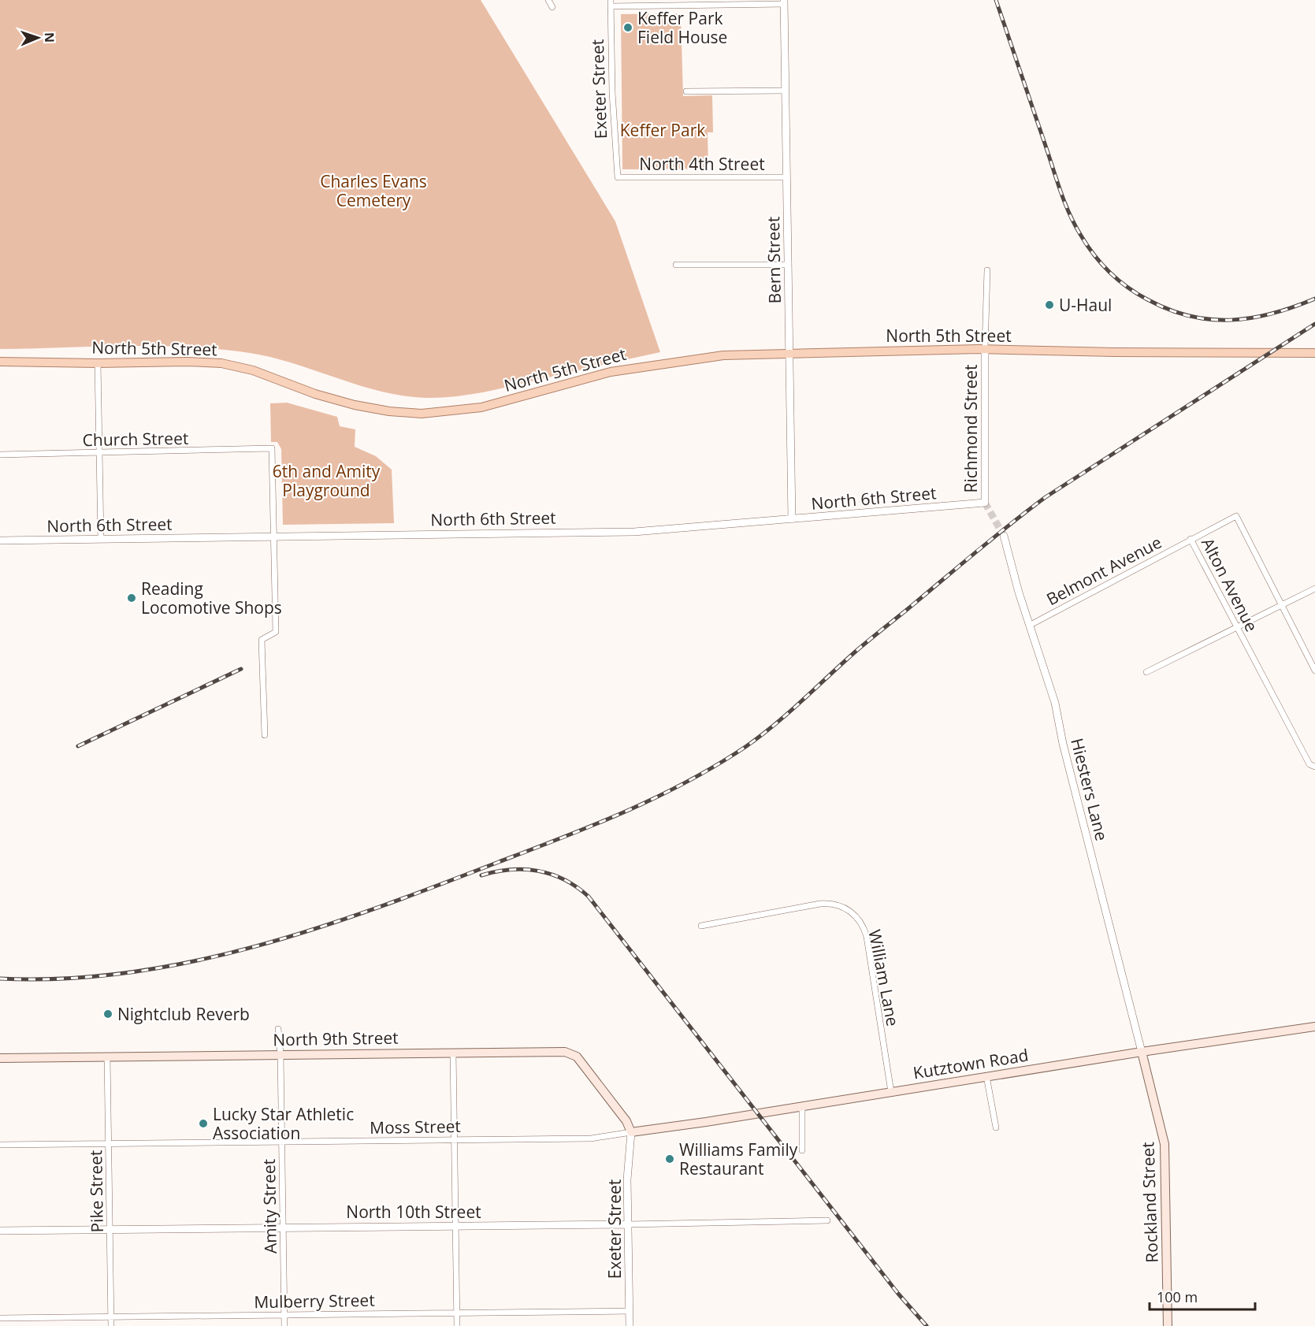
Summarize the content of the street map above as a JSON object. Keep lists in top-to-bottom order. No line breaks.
{"streets":{"main road":["North 5th Street","North 9th Street","Kutztown Road","Rockland Street"],"street":["Exeter Street","North 4th Street","Bern Street","Richmond Street","Church Street","North 6th Street","Belmont Avenue","Alton Avenue","Hiesters Lane","William Lane","Moss Street","Pike Street","Amity Street","North 10th Street","Mulberry Street"]},"crossings":[["Exeter Street","North 4th Street"],["Exeter Street","North 9th Street"],["Exeter Street","Kutztown Road"],["Exeter Street","Moss Street"],["Exeter Street","North 10th Street"],["Exeter Street","Mulberry Street"],["North 4th Street","Bern Street"],["Bern Street","North 5th Street"],["Bern Street","North 6th Street"],["North 5th Street","Richmond Street"],["Richmond Street","North 6th Street"],["Church Street","North 6th Street"],["Belmont Avenue","Alton Avenue"],["Belmont Avenue","Hiesters Lane"],["Hiesters Lane","Kutztown Road"],["Hiesters Lane","Rockland Street"],["William Lane","Kutztown Road"],["North 9th Street","Kutztown Road"],["North 9th Street","Moss Street"],["North 9th Street","Pike Street"],["North 9th Street","Amity Street"],["Kutztown Road","Moss Street"],["Kutztown Road","Rockland Street"],["Moss Street","Pike Street"],["Moss Street","Amity Street"],["Pike Street","North 10th Street"],["Pike Street","Mulberry Street"],["Amity Street","North 10th Street"],["Amity Street","Mulberry Street"]],"parks":["Keffer Park","Charles Evans Cemetery","6th and Amity Playground"],"places":["Keffer Park Field House","U-Haul","Reading Locomotive Shops","Nightclub Reverb","Lucky Star Athletic Association","Williams Family Restaurant"],"scale_bar":"100 m","north":"right"}
